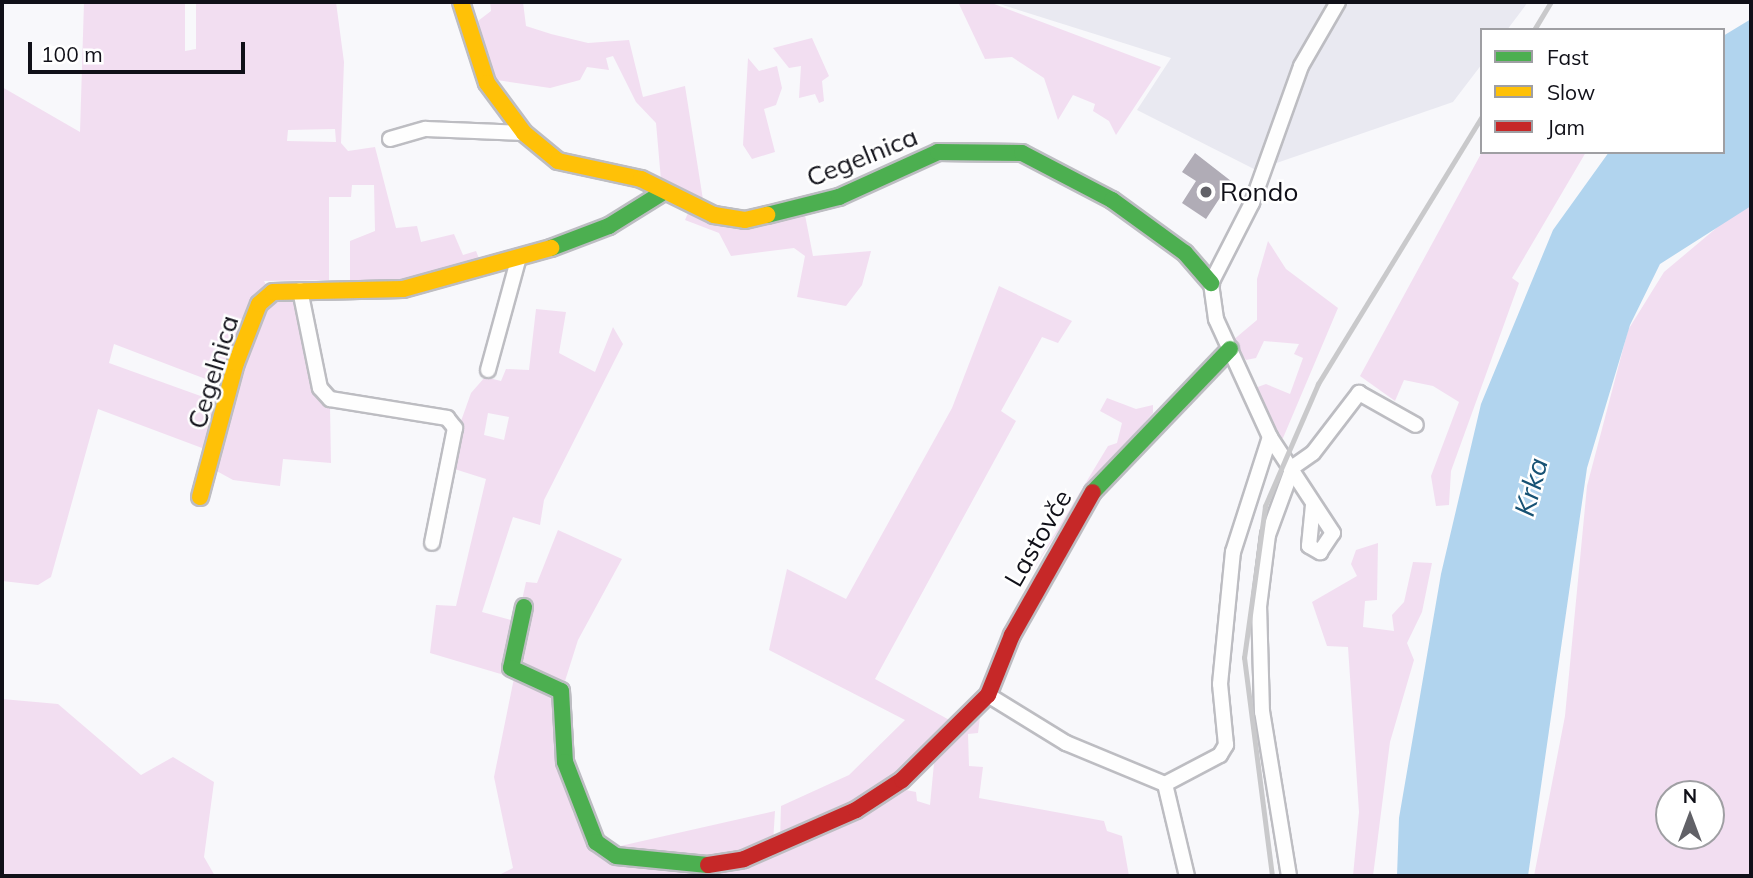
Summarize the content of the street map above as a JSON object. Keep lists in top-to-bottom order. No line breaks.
{"streets":{"street":["Cegelnica","Lastovče"]},"water":["Krka"],"places":["Rondo"],"legend":["Fast","Slow","Jam"],"scale_bar":"100 m","north":"top"}
